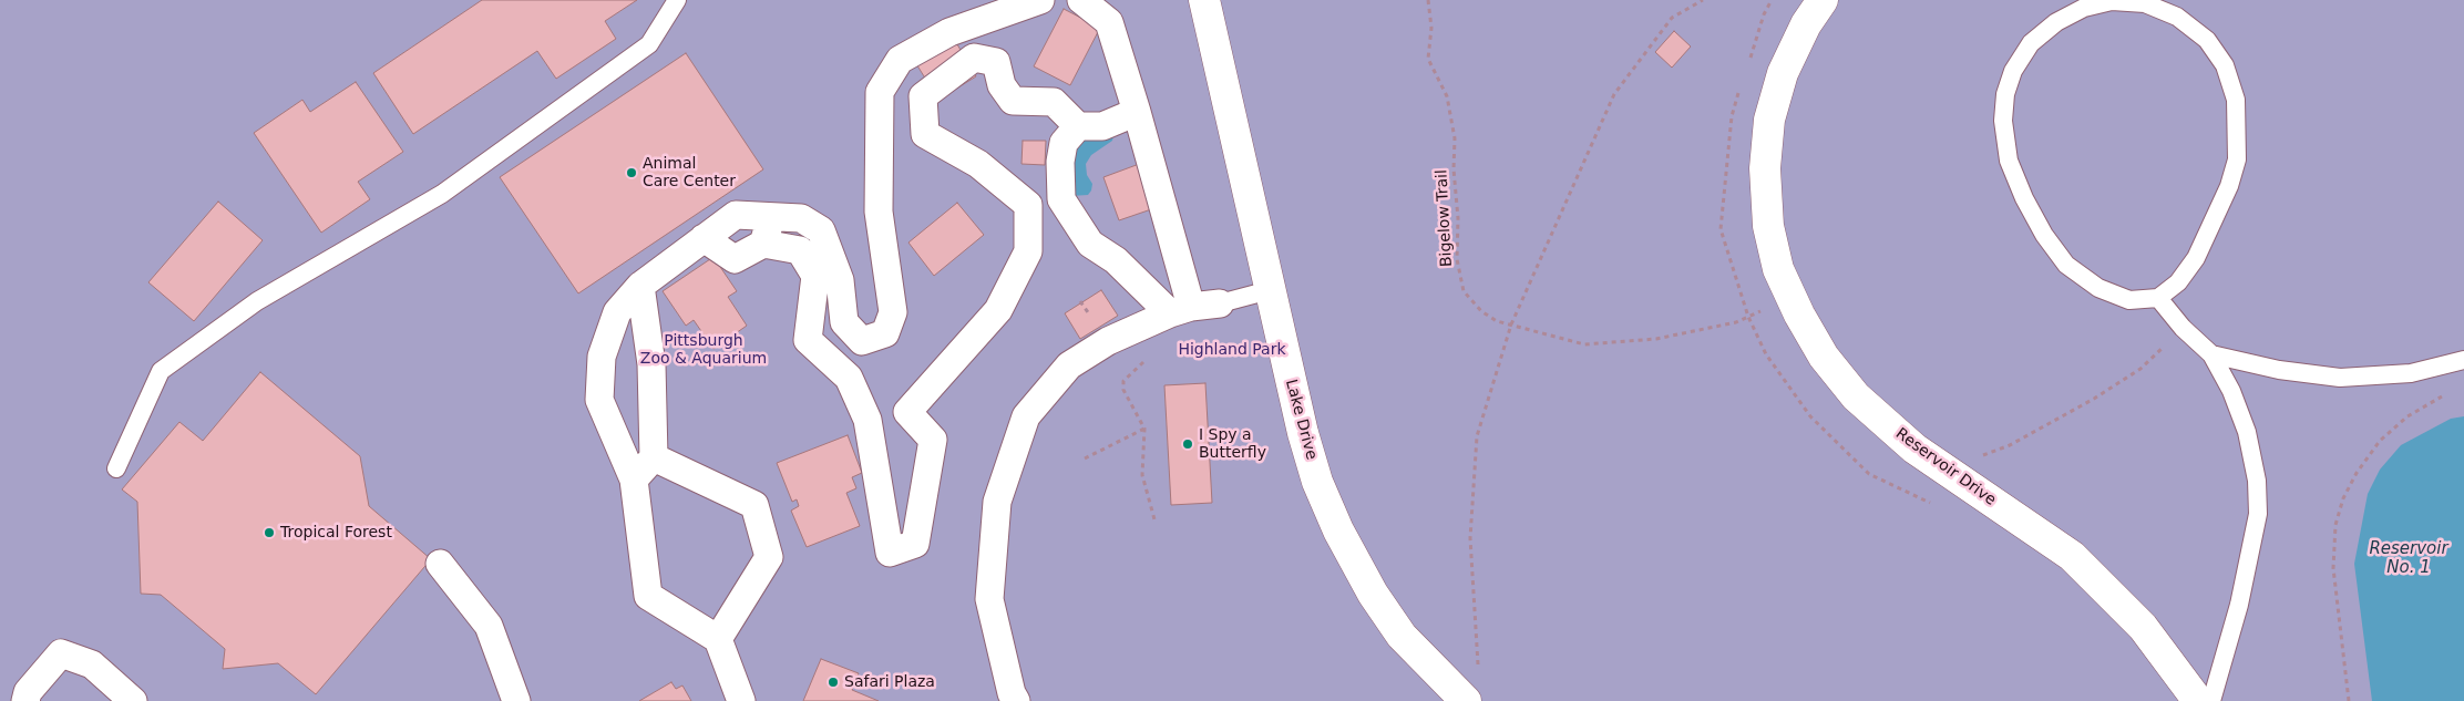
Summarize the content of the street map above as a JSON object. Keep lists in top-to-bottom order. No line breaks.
{"streets":{"street":["Lake Drive","Reservoir Drive"],"path":["Bigelow Trail"]},"crossings":[["Bigelow Trail","Reservoir Drive"]],"water":["Reservoir No. 1"],"parks":["Pittsburgh Zoo & Aquarium","Highland Park"],"places":["Animal Care Center","I Spy a Butterfly","Tropical Forest","Safari Plaza"]}
